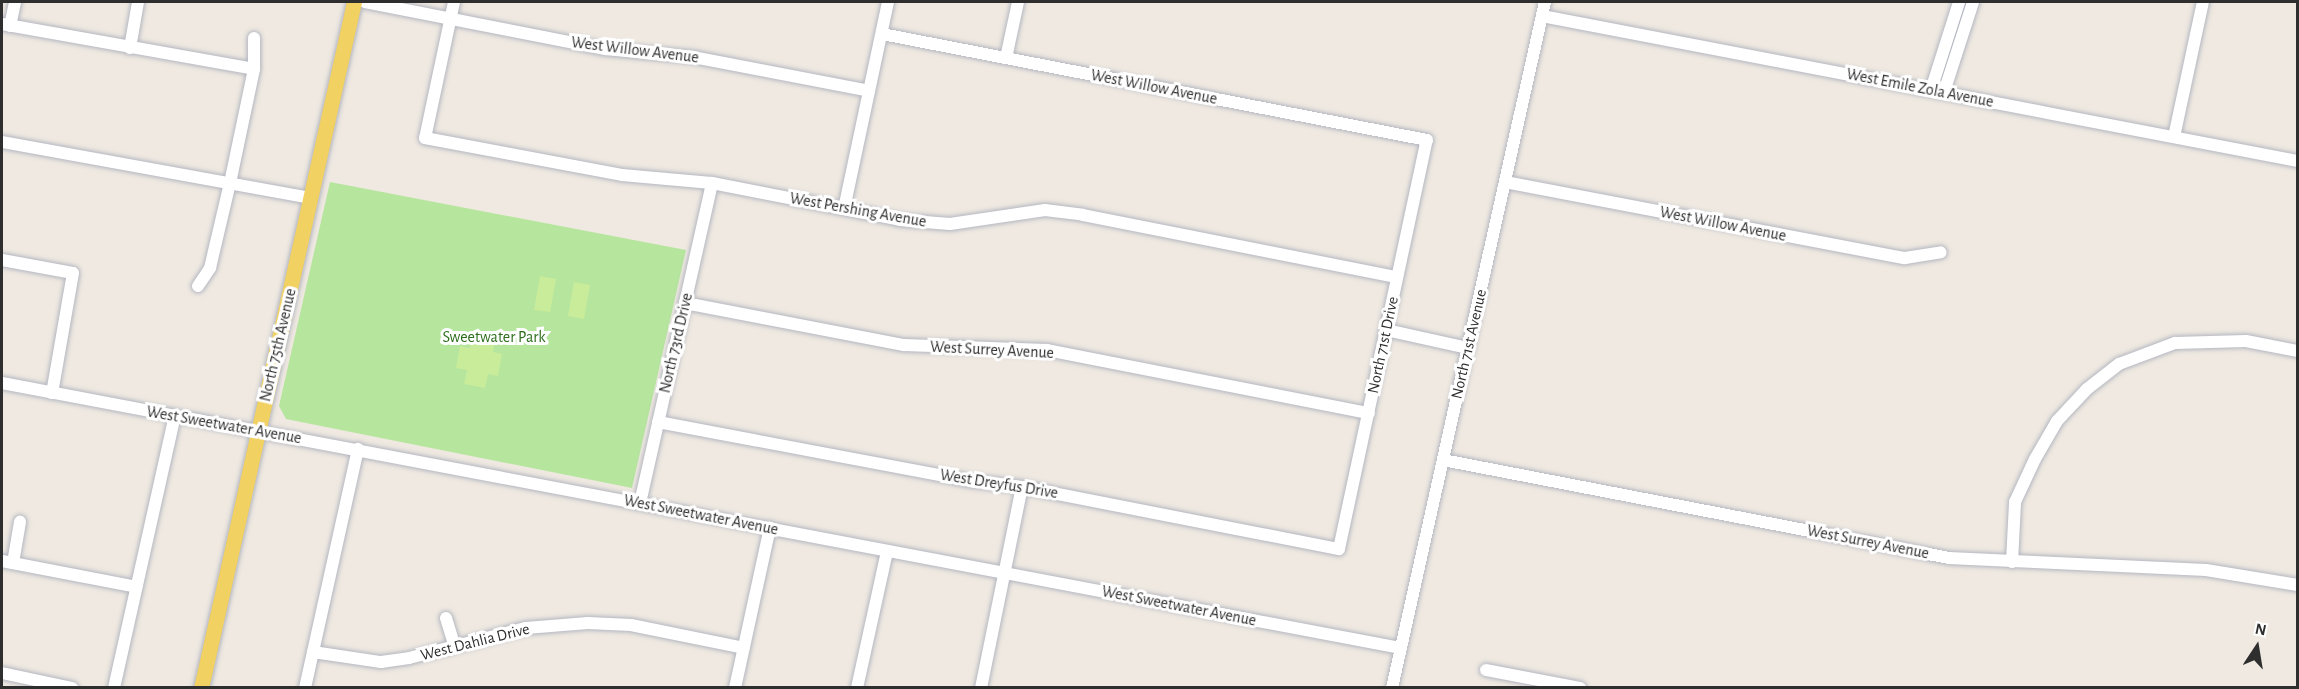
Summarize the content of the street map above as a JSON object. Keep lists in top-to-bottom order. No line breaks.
{"streets":{"main road":["North 75th Avenue"],"street":["West Willow Avenue","West Emile Zola Avenue","West Pershing Avenue","North 73rd Drive","North 71st Avenue","North 71st Drive","West Surrey Avenue","West Sweetwater Avenue","West Dreyfus Drive","West Dahlia Drive"]},"crossings":[["West Willow Avenue","West Pershing Avenue"],["West Willow Avenue","North 71st Avenue"],["West Willow Avenue","North 71st Drive"],["West Emile Zola Avenue","North 71st Avenue"],["West Pershing Avenue","North 73rd Drive"],["West Pershing Avenue","North 71st Drive"],["North 73rd Drive","West Surrey Avenue"],["North 73rd Drive","West Sweetwater Avenue"],["North 73rd Drive","West Dreyfus Drive"],["North 71st Avenue","West Surrey Avenue"],["North 71st Avenue","West Sweetwater Avenue"],["North 75th Avenue","West Sweetwater Avenue"],["North 71st Drive","West Surrey Avenue"],["North 71st Drive","West Dreyfus Drive"]],"parks":["Sweetwater Park"],"north":"top"}
